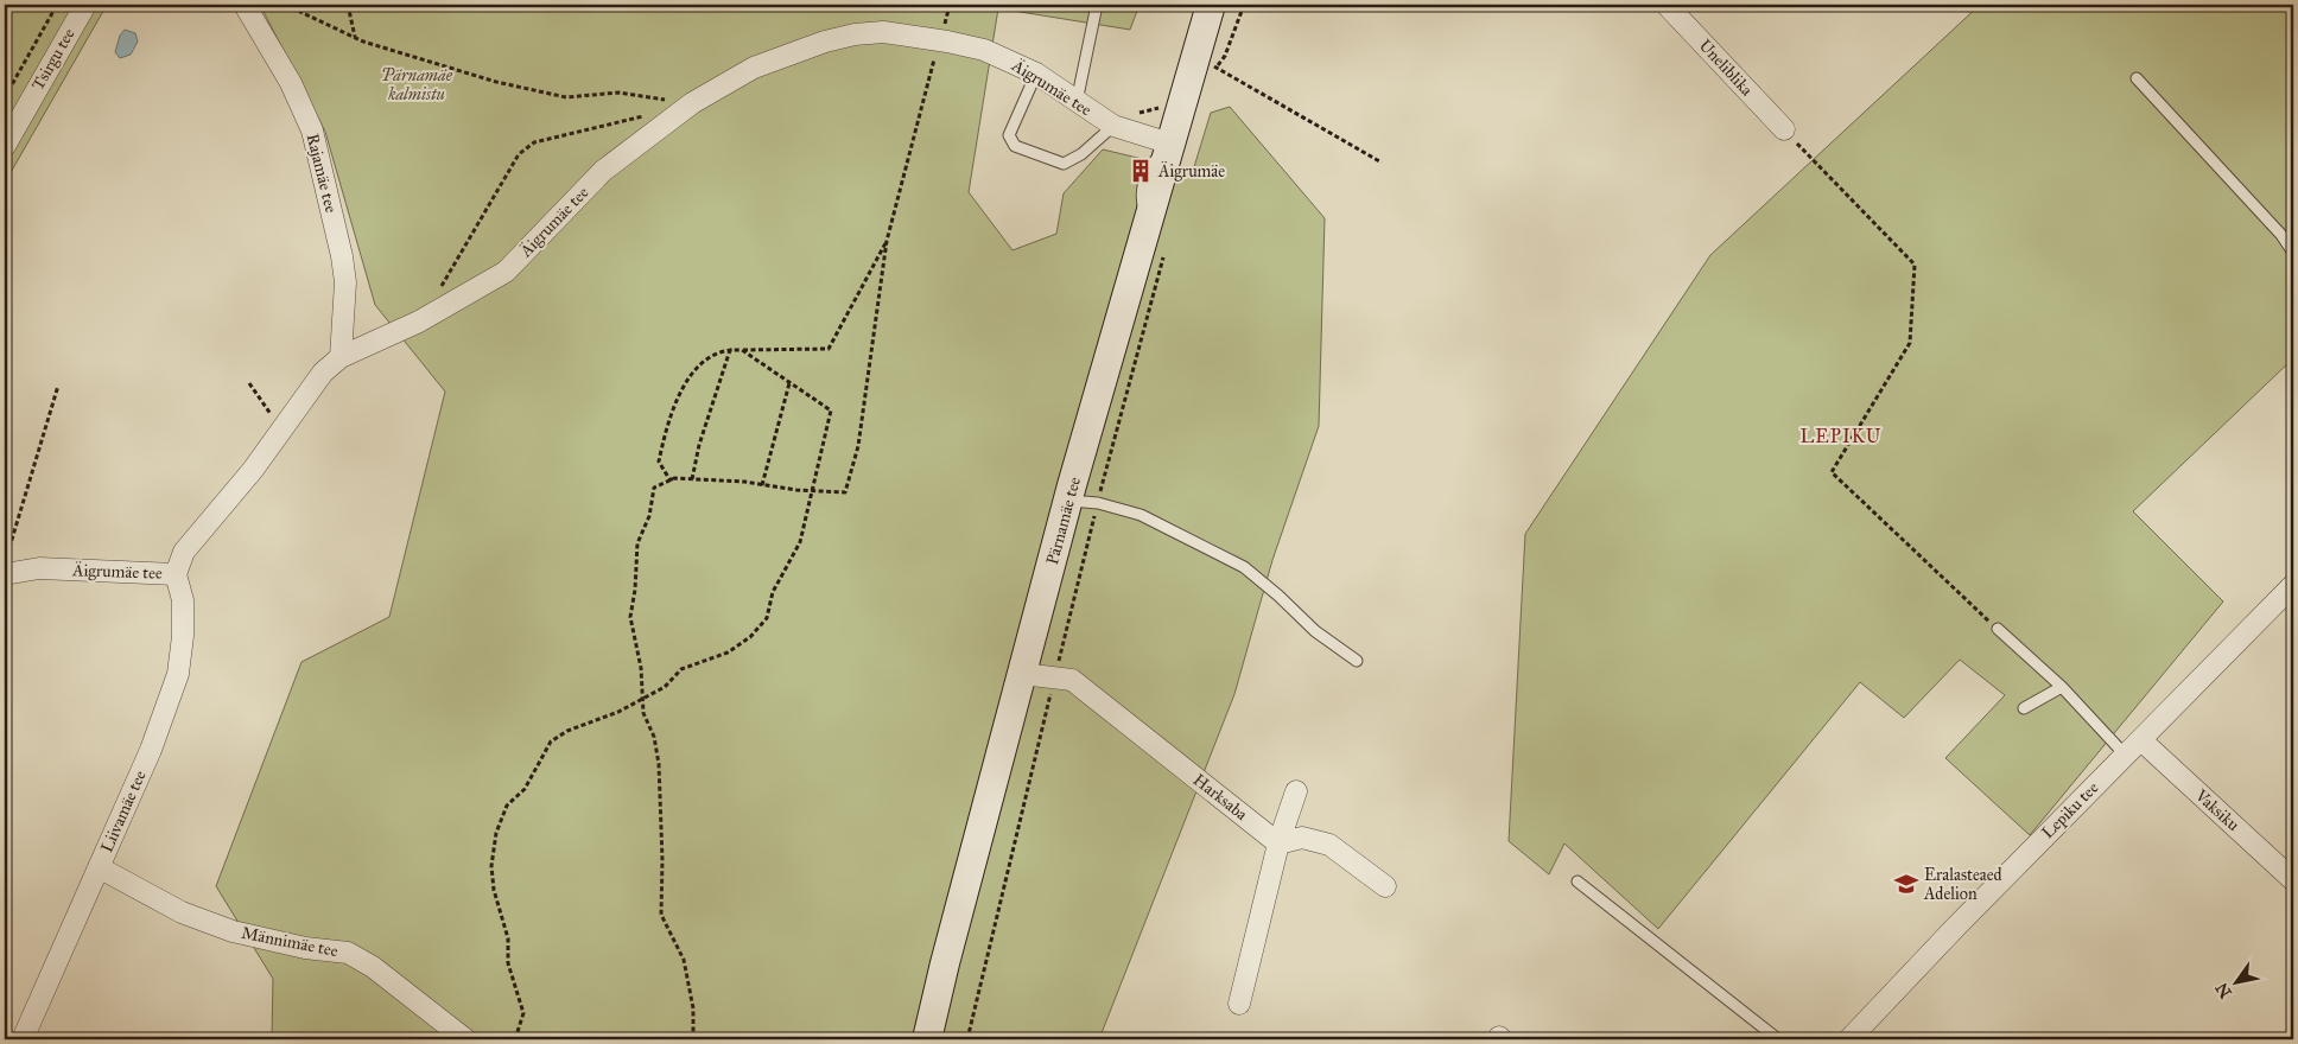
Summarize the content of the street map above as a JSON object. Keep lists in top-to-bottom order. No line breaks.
{"streets":{"main road":["Pärnamäe tee"],"street":["Tsirgu tee","Uneliblika","Äigrumäe tee","Rajamäe tee","Harksaba","Lepiku tee","Vaksiku","Liivamäe tee","Männimäe tee"]},"crossings":[["Äigrumäe tee","Rajamäe tee"],["Äigrumäe tee","Pärnamäe tee"],["Äigrumäe tee","Liivamäe tee"],["Pärnamäe tee","Harksaba"],["Lepiku tee","Vaksiku"],["Liivamäe tee","Männimäe tee"]],"districts":["LEPIKU"],"parks":["Pärnamäe kalmistu"],"places":{"building":["Äigrumäe"],"school or university":["Eralasteaed Adelion"]},"north":"bottom left"}
